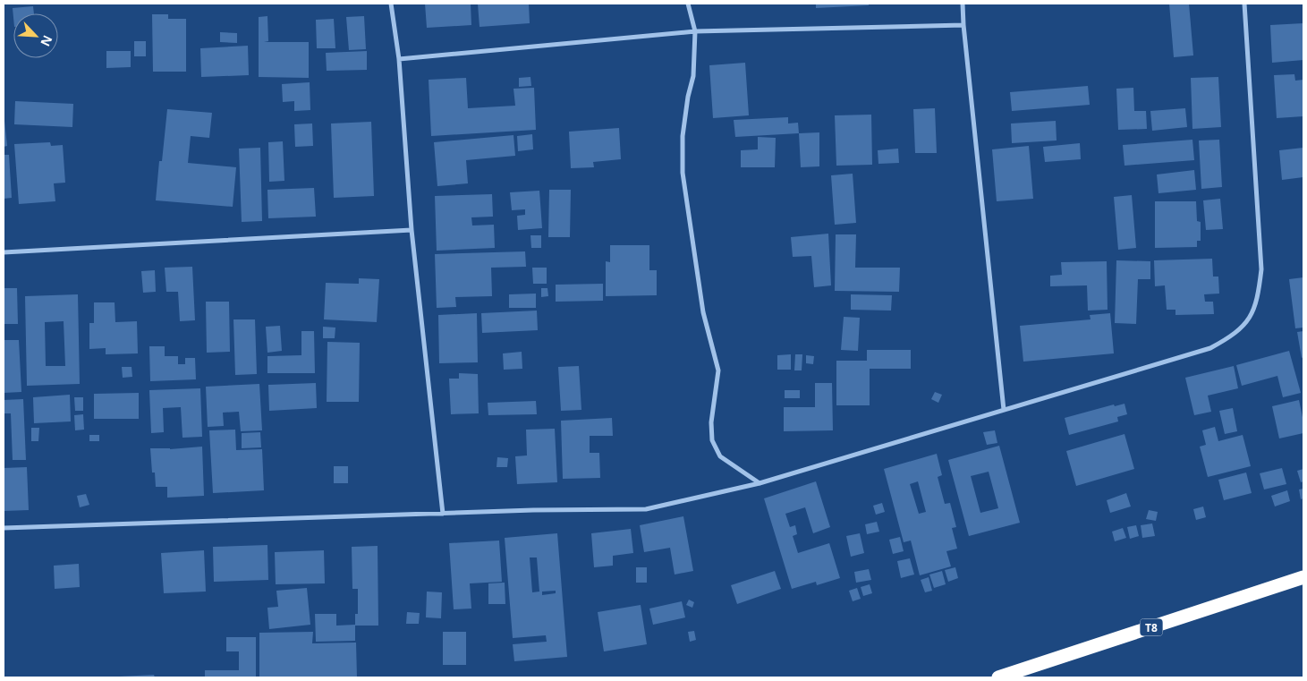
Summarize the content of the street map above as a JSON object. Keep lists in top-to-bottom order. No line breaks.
{"streets":{"highway":["T8"]},"north":"bottom right"}
